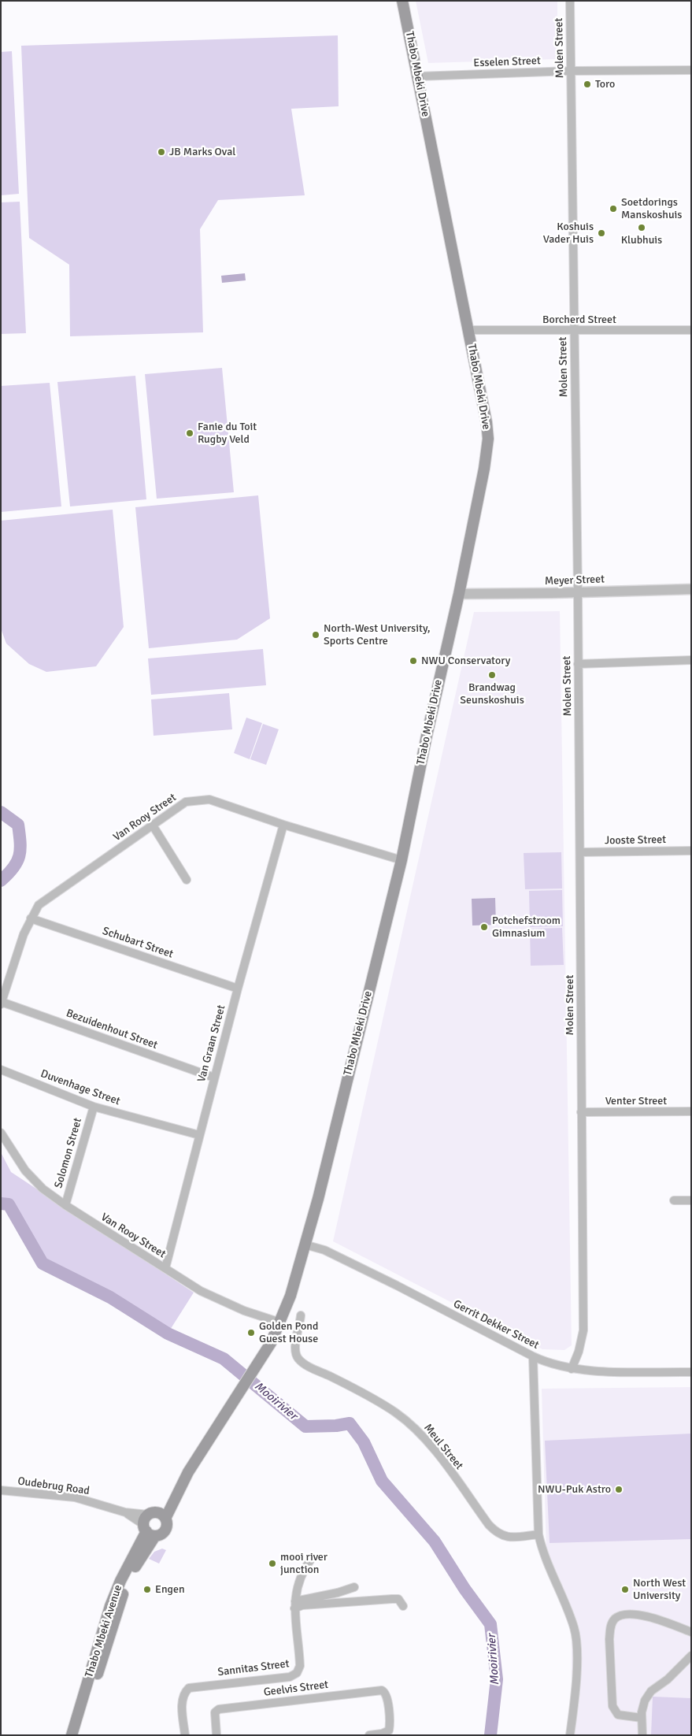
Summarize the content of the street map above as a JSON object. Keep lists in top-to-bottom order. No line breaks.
{"streets":{"main road":["Thabo Mbeki Drive","Thabo Mbeki Avenue"],"street":["Molen Street","Esselen Street","Borcherd Street","Meyer Street","Van Rooy Street","Jooste Street","Schubart Street","Bezuidenhout Street","Van Graan Street","Duvenhage Street","Venter Street","Solomon Street","Gerrit Dekker Street","Meul Street","Oudebrug Road","Sannitas Street","Geelvis Street"]},"crossings":[["Molen Street","Esselen Street"],["Molen Street","Borcherd Street"],["Molen Street","Meyer Street"],["Molen Street","Jooste Street"],["Molen Street","Venter Street"],["Molen Street","Gerrit Dekker Street"],["Esselen Street","Thabo Mbeki Drive"],["Thabo Mbeki Drive","Borcherd Street"],["Thabo Mbeki Drive","Meyer Street"],["Thabo Mbeki Drive","Van Rooy Street"],["Thabo Mbeki Drive","Gerrit Dekker Street"],["Thabo Mbeki Drive","Thabo Mbeki Avenue"],["Van Rooy Street","Schubart Street"],["Van Rooy Street","Bezuidenhout Street"],["Van Rooy Street","Van Graan Street"],["Van Rooy Street","Solomon Street"],["Schubart Street","Van Graan Street"],["Bezuidenhout Street","Van Graan Street"],["Van Graan Street","Duvenhage Street"],["Duvenhage Street","Solomon Street"],["Oudebrug Road","Thabo Mbeki Avenue"]],"water":["Mooirivier"],"places":["Toro","JB Marks Oval","Soetdorings Manskoshuis","Klubhuis","Koshuis Vader Huis","Fanie du Toit Rugby Veld","North-West University, Sports Centre","NWU Conservatory","Brandwag Seunskoshuis","Potchefstroom Gimnasium","Golden Pond Guest House","NWU-Puk Astro","mooi river junction","Engen","North West University"]}
